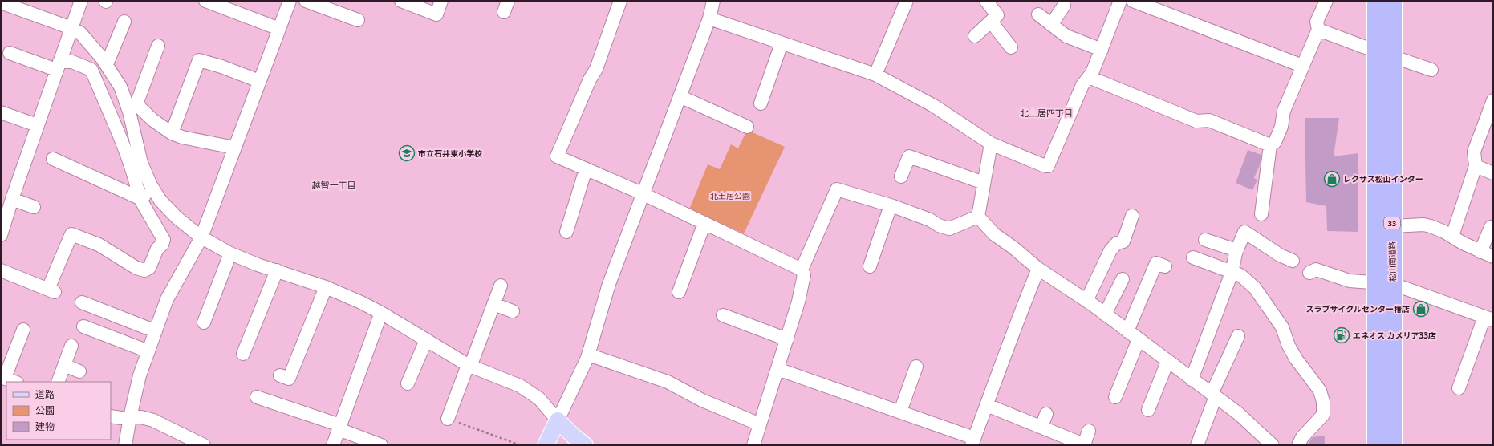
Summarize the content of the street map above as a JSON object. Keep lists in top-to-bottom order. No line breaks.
{"streets":{"highway":["33","松山南道路"]},"districts":["北土居四丁目","越智一丁目"],"parks":["北土居公園"],"places":{"school or university":["市立石井東小学校"],"shop":["レクサス松山インター","スラブサイクルセンター椿店"],"fuel station":["エネオス カメリア33店"]},"legend":["道路","公園","建物"]}
